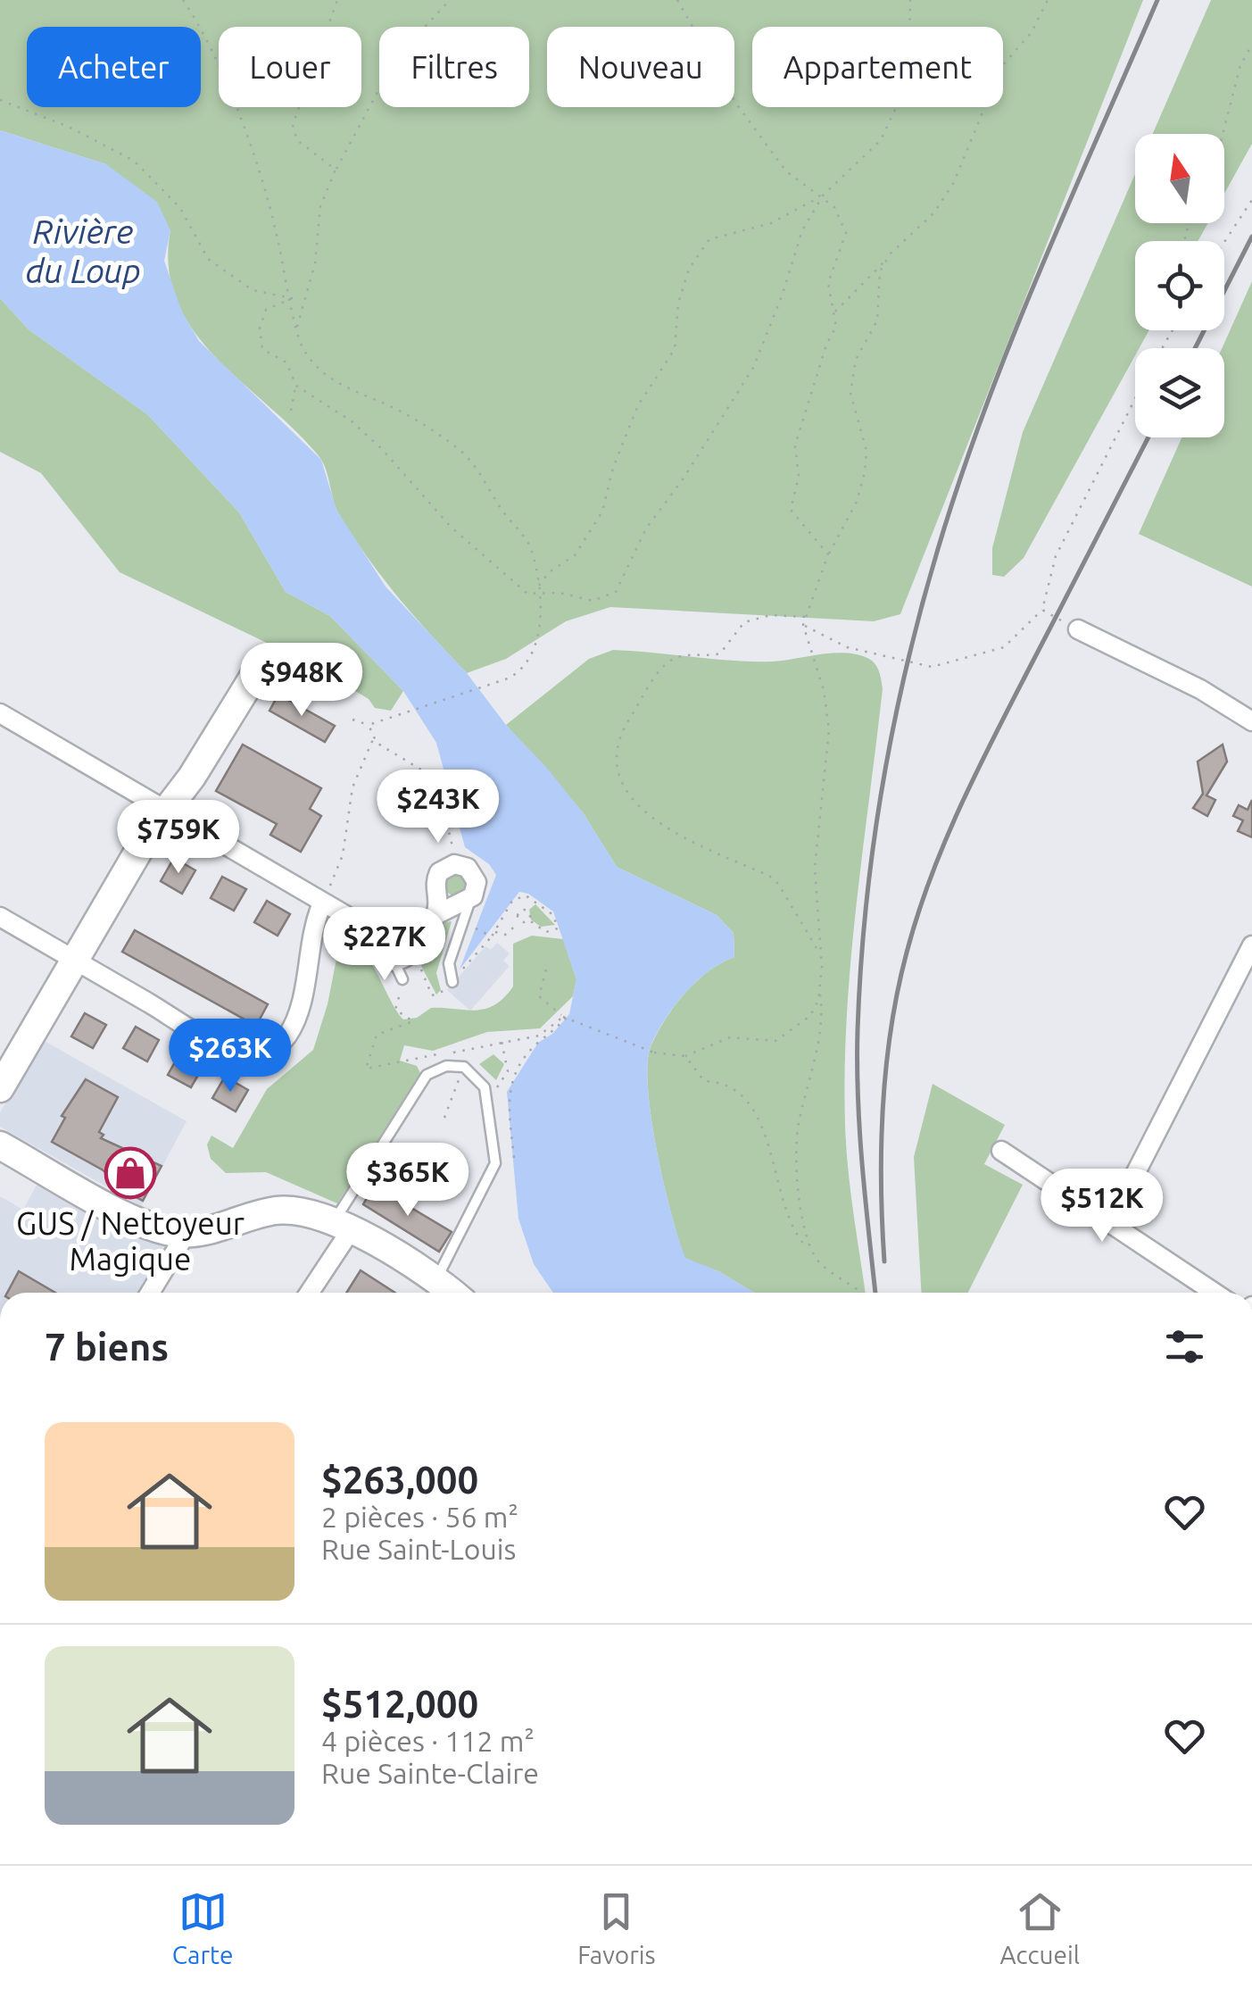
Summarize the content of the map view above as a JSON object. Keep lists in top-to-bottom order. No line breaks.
{"water":["Rivière du Loup"],"places":{"shop":["GUS / Nettoyeur Magique"]},"north":"top","page":{"chip":["Acheter","Louer","Filtres","Nouveau","Appartement"],"price":["$948K","$243K","$759K","$227K","$263K","$365K","$512K"],"heading":"7 biens","list":[{"name":"$263,000","note":"2 pièces · 56 m² · Rue Saint-Louis"},{"name":"$512,000","note":"4 pièces · 112 m² · Rue Sainte-Claire"}],"tabs":["Carte","Favoris","Accueil"]}}
